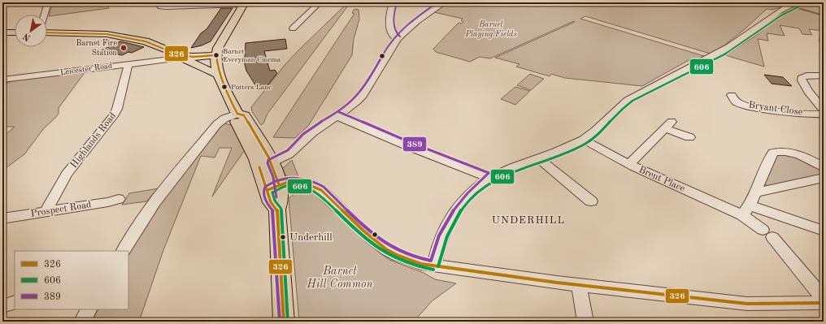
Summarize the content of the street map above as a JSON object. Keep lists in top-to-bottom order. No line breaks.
{"streets":{"street":["Leicester Road","Bryant Close","Highlands Road","Brent Place","Prospect Road"]},"crossings":[["Leicester Road","Highlands Road"],["Highlands Road","Prospect Road"]],"districts":["UNDERHILL"],"parks":["Barnet Playing Fields","Barnet Hill Common"],"places":["Barnet Fire Station","Barnet Everyman Cinema","Potters Lane","Underhill"],"lines":["transit line 389","transit line 606","transit line 326"],"legend":["326","606","389"],"north":"bottom left"}
